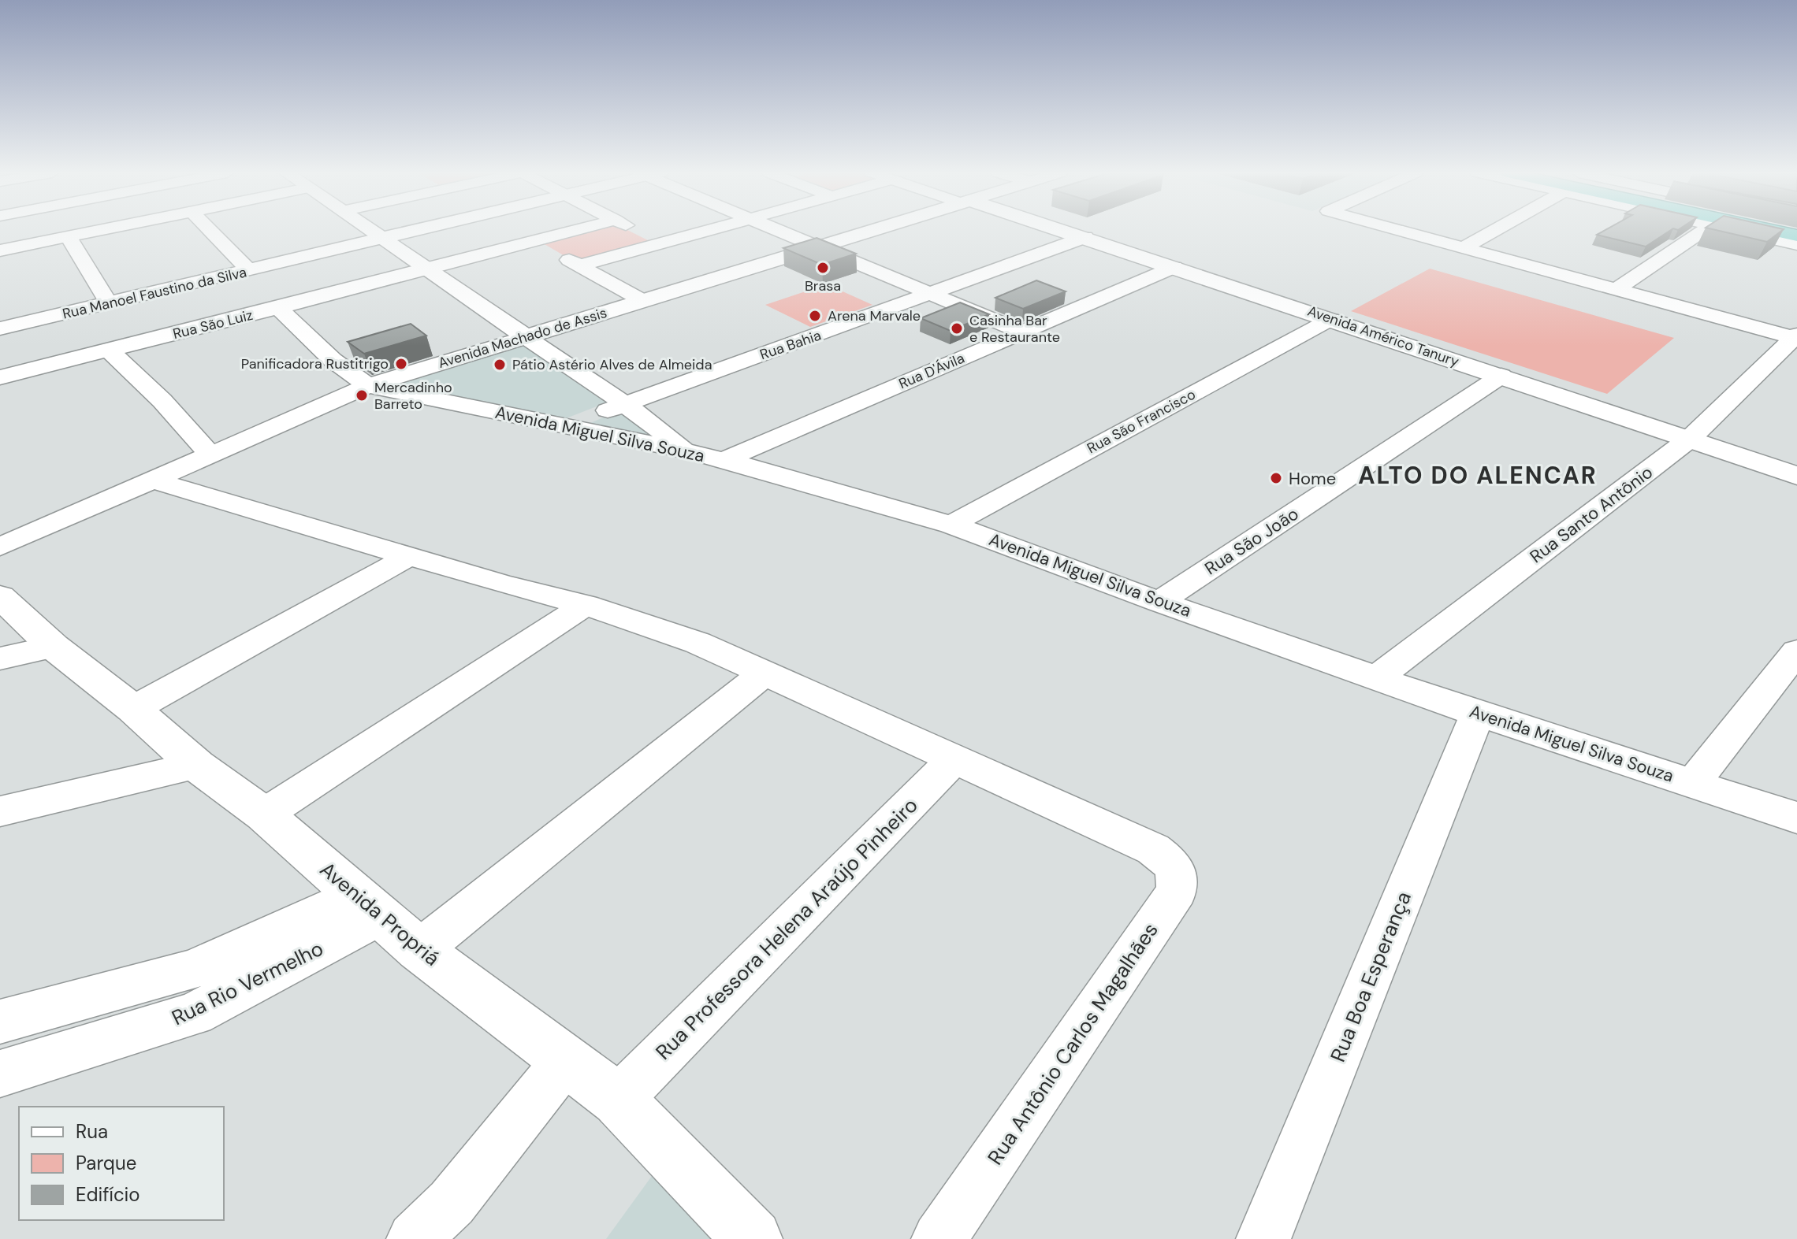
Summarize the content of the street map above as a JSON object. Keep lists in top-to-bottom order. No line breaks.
{"streets":{"street":["Rua Manoel Faustino da Silva","Rua São Luiz","Avenida Américo Tanury","Avenida Machado de Assis","Rua Bahia","Rua D'Ávila","Rua São Francisco","Avenida Miguel Silva Souza","Rua Santo Antônio","Rua São João","Avenida Propriá","Rua Professora Helena Araújo Pinheiro","Rua Boa Esperança","Rua Rio Vermelho","Rua Antônio Carlos Magalhães"]},"crossings":[["Avenida Américo Tanury","Rua Bahia"],["Avenida Américo Tanury","Rua D'Ávila"],["Avenida Américo Tanury","Rua São Francisco"],["Avenida Américo Tanury","Rua Santo Antônio"],["Avenida Américo Tanury","Rua São João"],["Avenida Machado de Assis","Avenida Miguel Silva Souza"],["Avenida Machado de Assis","Rua Antônio Carlos Magalhães"],["Rua Bahia","Avenida Miguel Silva Souza"],["Rua D'Ávila","Avenida Miguel Silva Souza"],["Rua São Francisco","Avenida Miguel Silva Souza"],["Avenida Miguel Silva Souza","Rua Santo Antônio"],["Avenida Miguel Silva Souza","Rua São João"],["Avenida Miguel Silva Souza","Rua Boa Esperança"],["Avenida Propriá","Rua Professora Helena Araújo Pinheiro"],["Avenida Propriá","Rua Rio Vermelho"],["Rua Professora Helena Araújo Pinheiro","Rua Antônio Carlos Magalhães"]],"districts":["ALTO DO ALENCAR"],"places":["Brasa","Arena Marvale","Casinha Bar e Restaurante","Panificadora Rustitrigo","Pátio Astério Alves de Almeida","Mercadinho Barreto","Home"],"legend":["Rua","Parque","Edifício"]}
